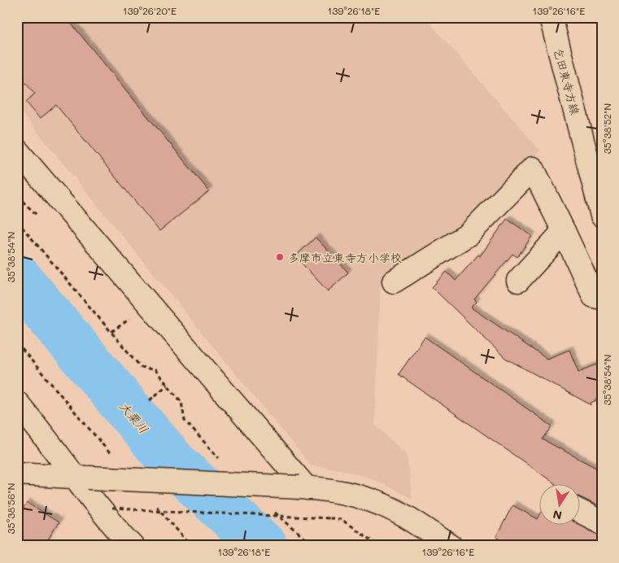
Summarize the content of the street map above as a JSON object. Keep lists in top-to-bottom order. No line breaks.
{"streets":{"street":["乞田東寺方線"]},"water":["大栗川"],"places":["多摩市立東寺方小学校"],"north":"bottom","coordinates":["139°26'20\"E","139°26'18\"E","139°26'16\"E","35°38'52\"N","35°38'54\"N","35°38'56\"N"]}
